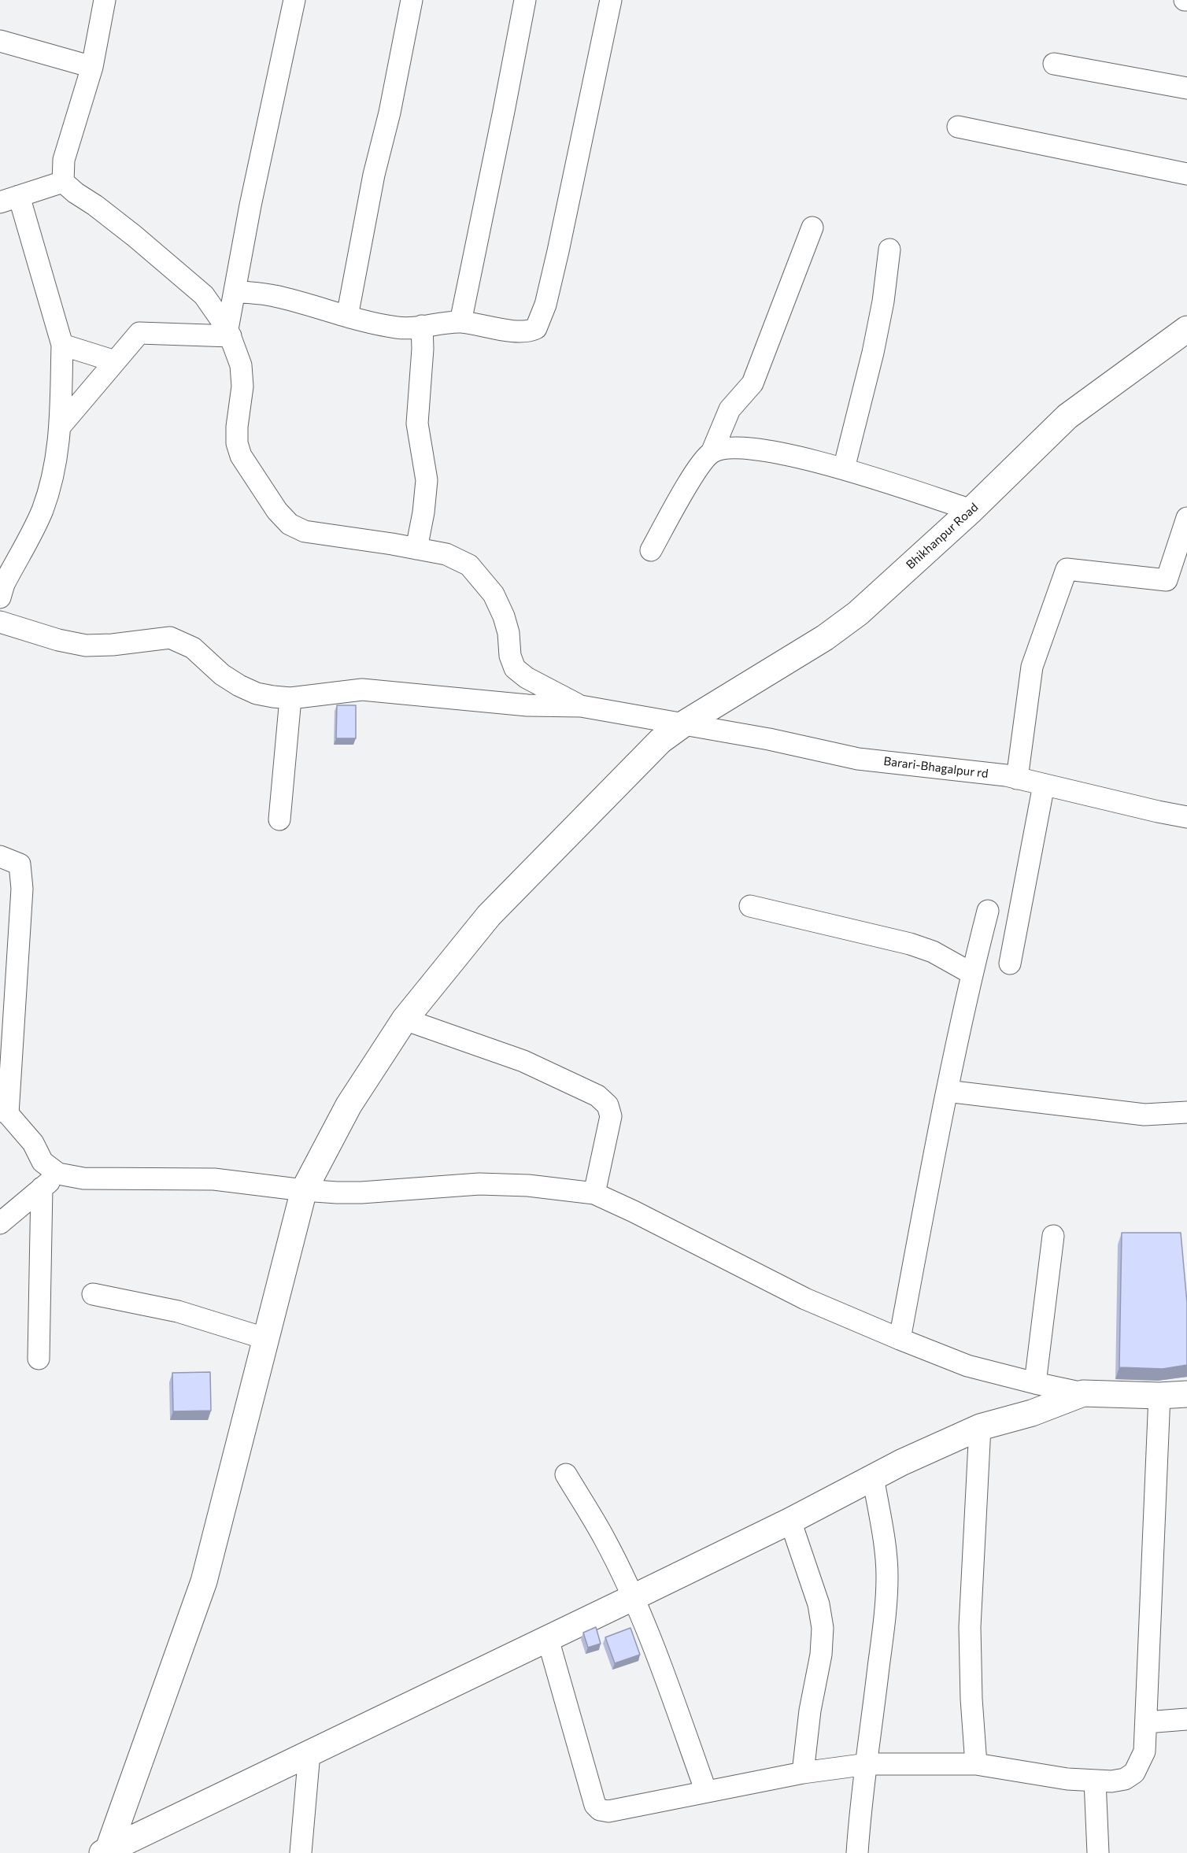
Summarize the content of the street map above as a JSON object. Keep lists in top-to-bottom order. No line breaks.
{"streets":{"main road":["Bhikhanpur Road"],"street":["Barari-Bhagalpur rd"]},"crossings":[["Bhikhanpur Road","Barari-Bhagalpur rd"]]}
